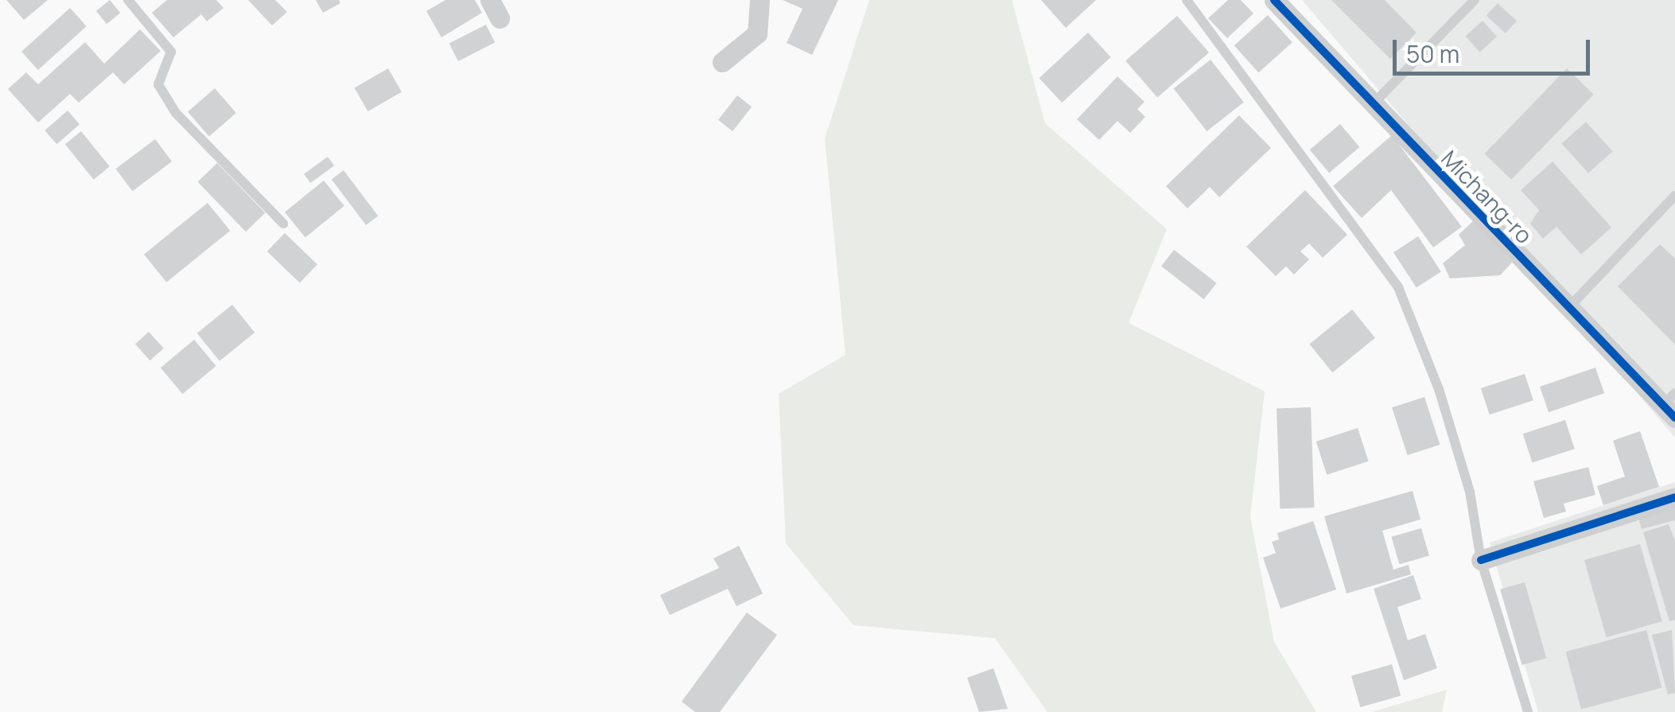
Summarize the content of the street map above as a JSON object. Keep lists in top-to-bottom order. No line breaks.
{"streets":{"street":["Michang-ro"]},"scale_bar":"50 m"}
